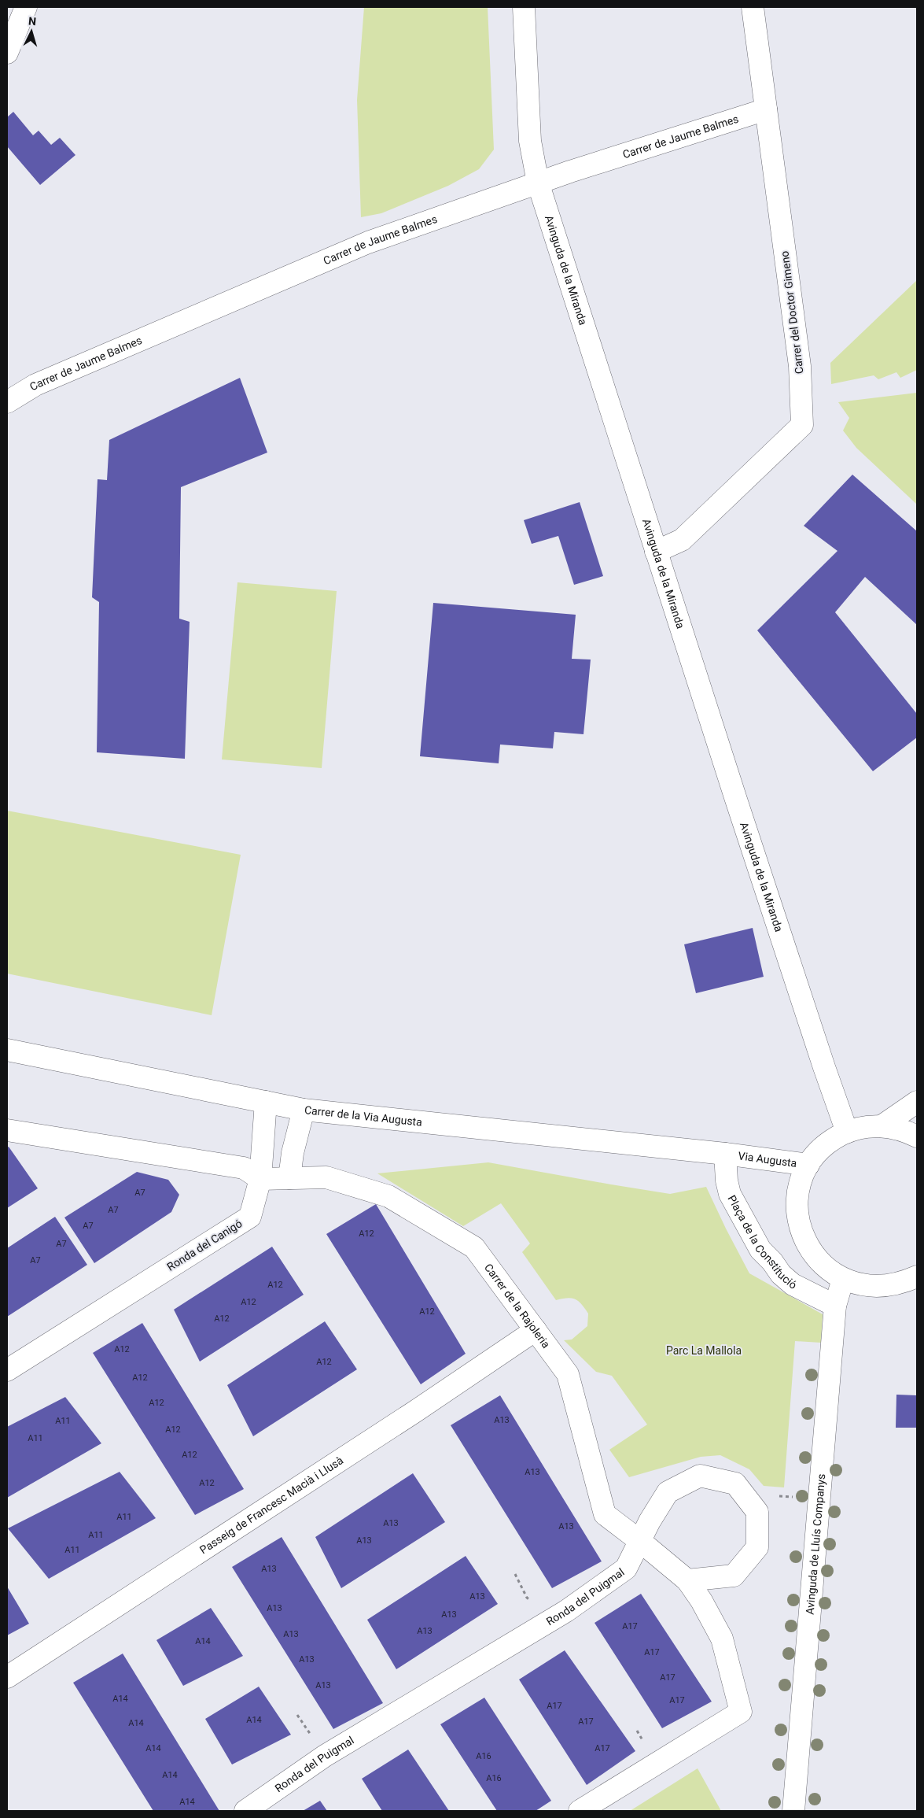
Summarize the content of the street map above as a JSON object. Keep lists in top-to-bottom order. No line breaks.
{"streets":{"street":["Carrer de Jaume Balmes","Avinguda de la Miranda","Carrer del Doctor Gimeno","Carrer de la Via Augusta","Via Augusta","Plaça de la Constitució","Ronda del Canigó","Carrer de la Rajoleria","Passeig de Francesc Macià i Llusà","Avinguda de Lluís Companys","Ronda del Puigmal"]},"crossings":[["Carrer de Jaume Balmes","Avinguda de la Miranda"],["Carrer de Jaume Balmes","Carrer del Doctor Gimeno"],["Avinguda de la Miranda","Carrer del Doctor Gimeno"],["Carrer de la Via Augusta","Via Augusta"],["Carrer de la Via Augusta","Plaça de la Constitució"],["Via Augusta","Plaça de la Constitució"],["Plaça de la Constitució","Avinguda de Lluís Companys"],["Ronda del Canigó","Carrer de la Rajoleria"],["Carrer de la Rajoleria","Passeig de Francesc Macià i Llusà"],["Carrer de la Rajoleria","Ronda del Puigmal"]],"parks":["Parc La Mallola"],"house_numbers":["A7","A7","A7","A12","A7","A7","A12","A12","A12","A12","A12","A12","A12","A12","A13","A11","A12","A11","A12","A13","A12","A11","A13","A13","A11","A13","A11","A13","A13","A13","A13","A17","A13","A13","A14","A17","A13","A17","A13","A14","A17","A17","A14","A17","A14","A14","A17","A16","A14","A16","A14"],"north":"top"}
